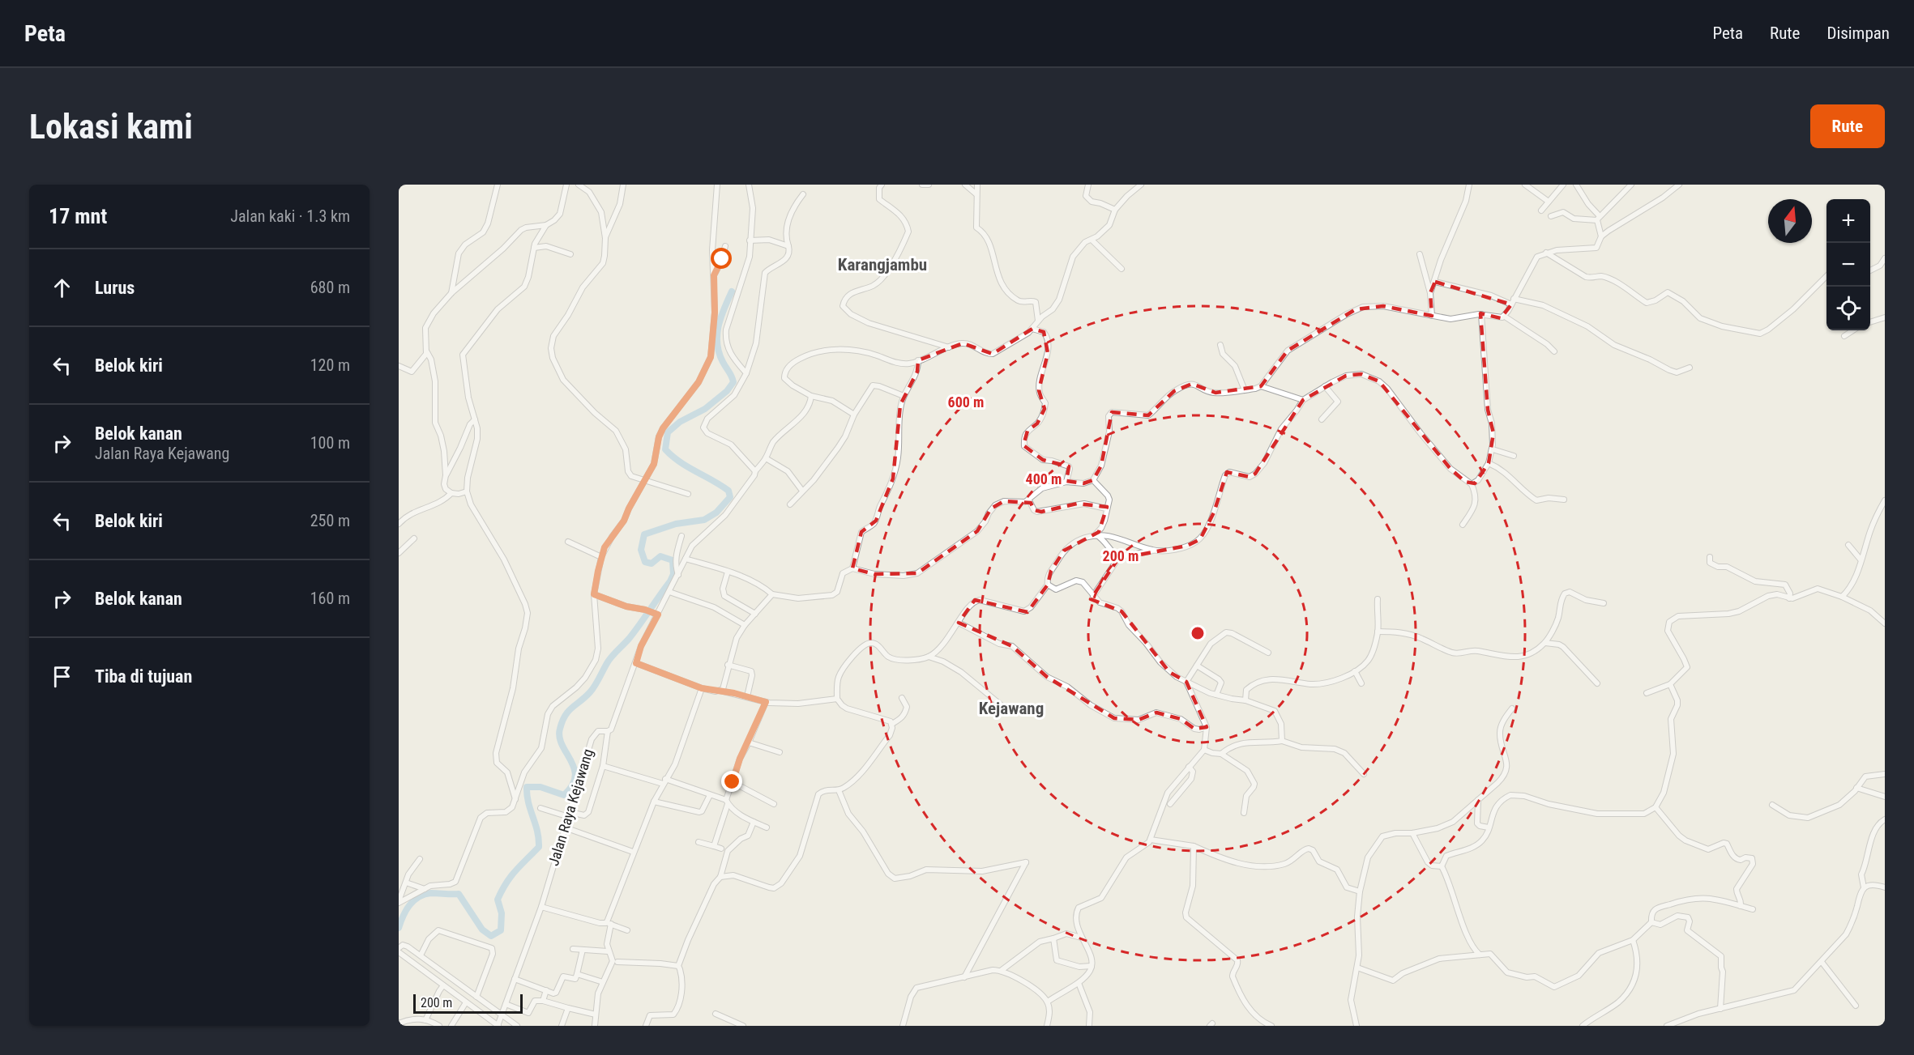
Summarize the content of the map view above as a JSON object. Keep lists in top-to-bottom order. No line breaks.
{"streets":{"street":["Jalan Raya Kejawang"]},"districts":["Karangjambu","Kejawang"],"scale_bar":"200 m","north":"top","page":{"header":"Peta","nav":["Peta","Rute","Disimpan"],"buttons":"Rute","title":"Lokasi kami","heading":["17 mnt","Jalan kaki · 1.3 km"],"map_buttons":["+","−"],"list":[["Lurus","680 m"],["Belok kiri","120 m"],["Belok kanan","Jalan Raya Kejawang","100 m"],["Belok kiri","250 m"],["Belok kanan","160 m"],"Tiba di tujuan"],"scale":"200 m"},"rings":["600 m","400 m","200 m"]}
